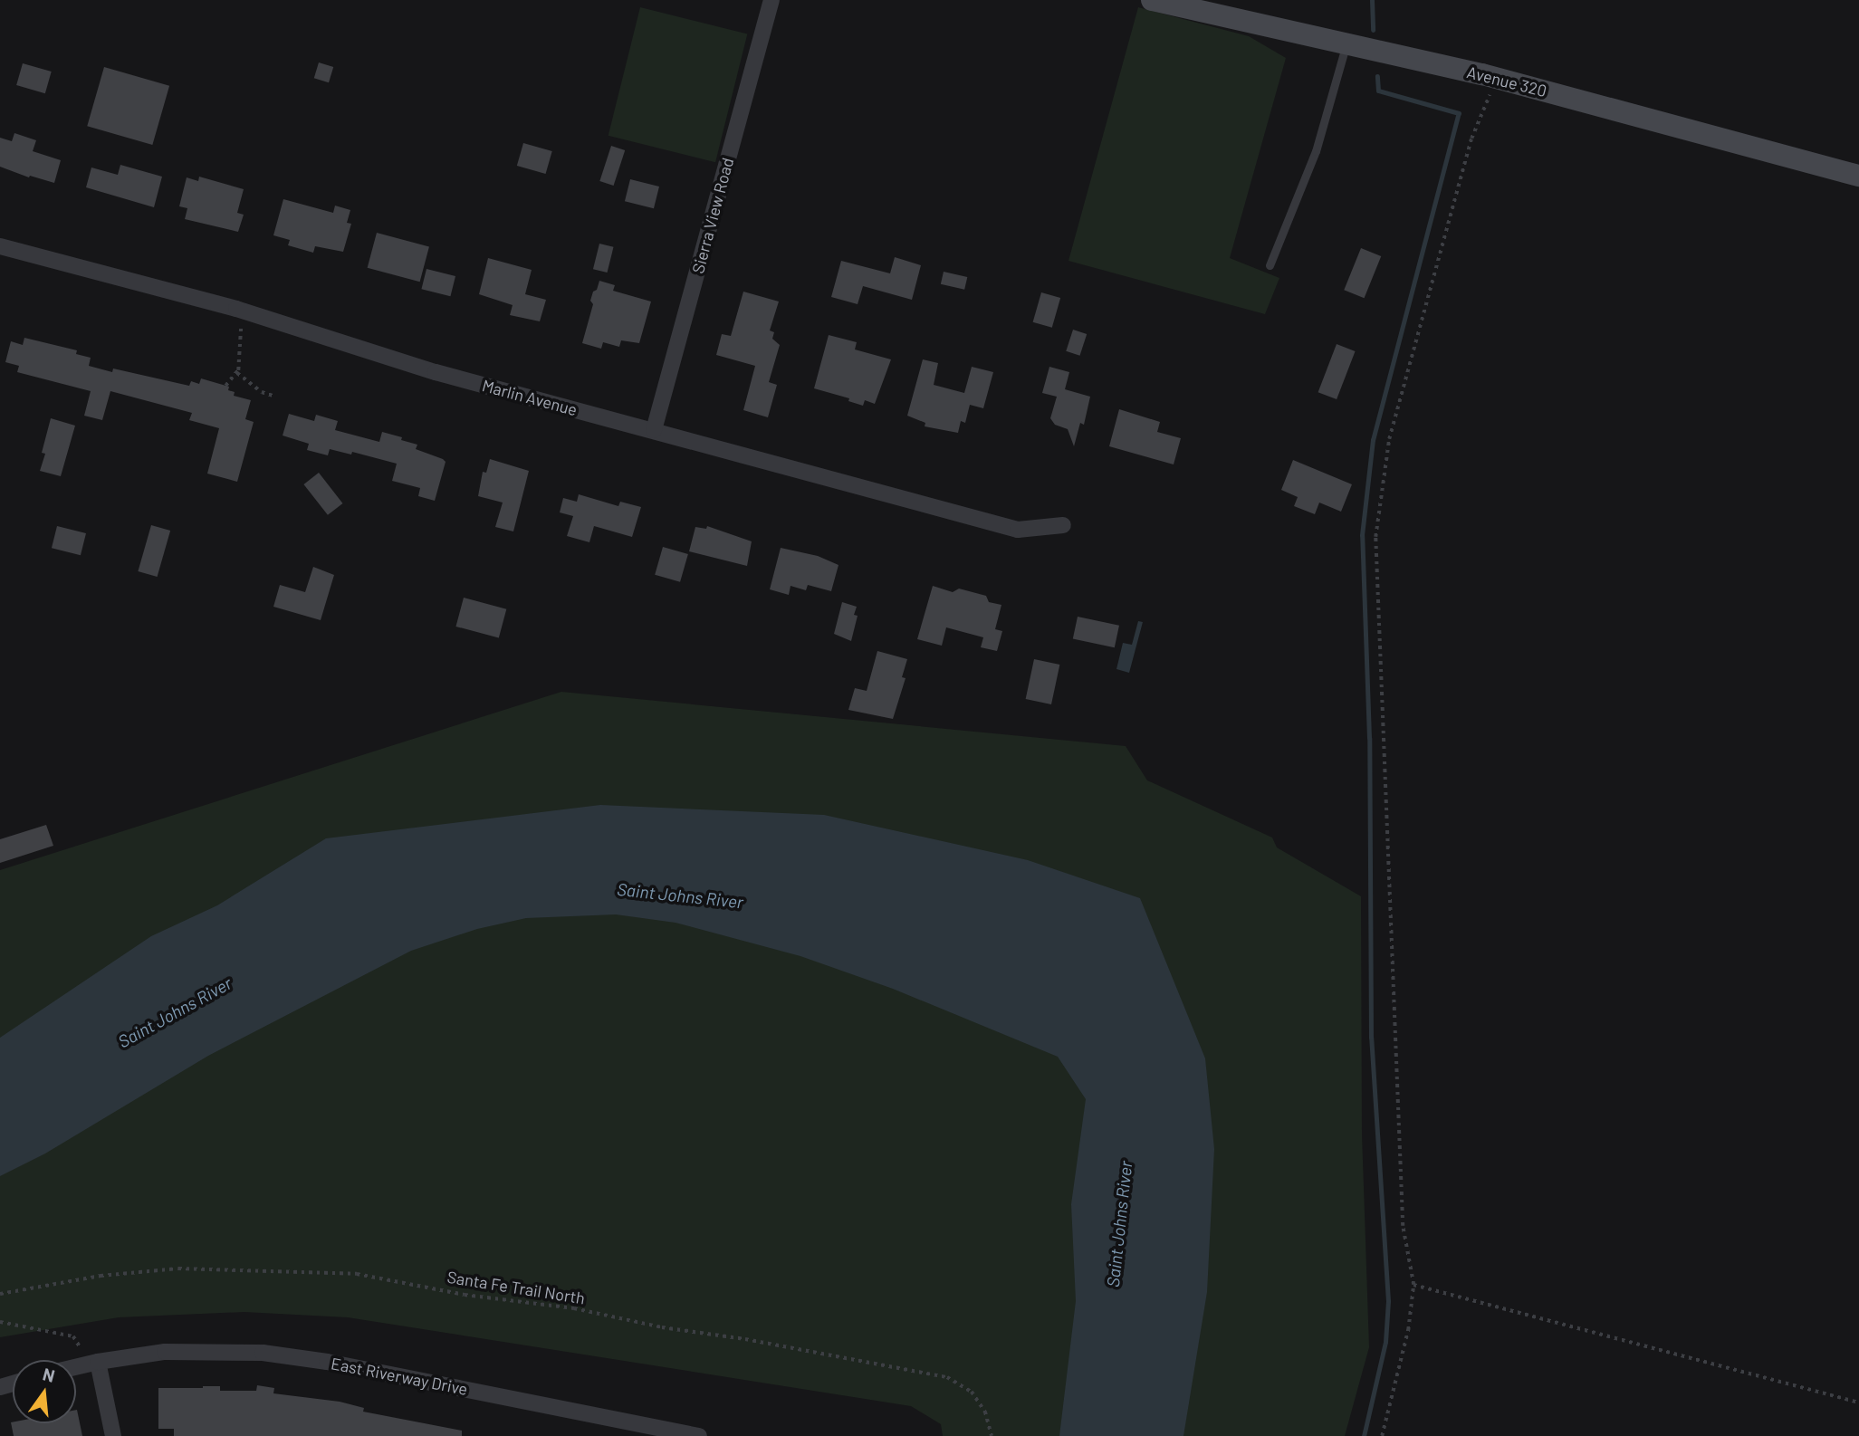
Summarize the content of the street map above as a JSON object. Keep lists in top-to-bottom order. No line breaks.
{"streets":{"street":["Avenue 320","Sierra View Road","Marlin Avenue","East Riverway Drive"],"path":["Santa Fe Trail North"]},"crossings":[["Sierra View Road","Marlin Avenue"]],"water":["Saint Johns River"],"north":"top"}
